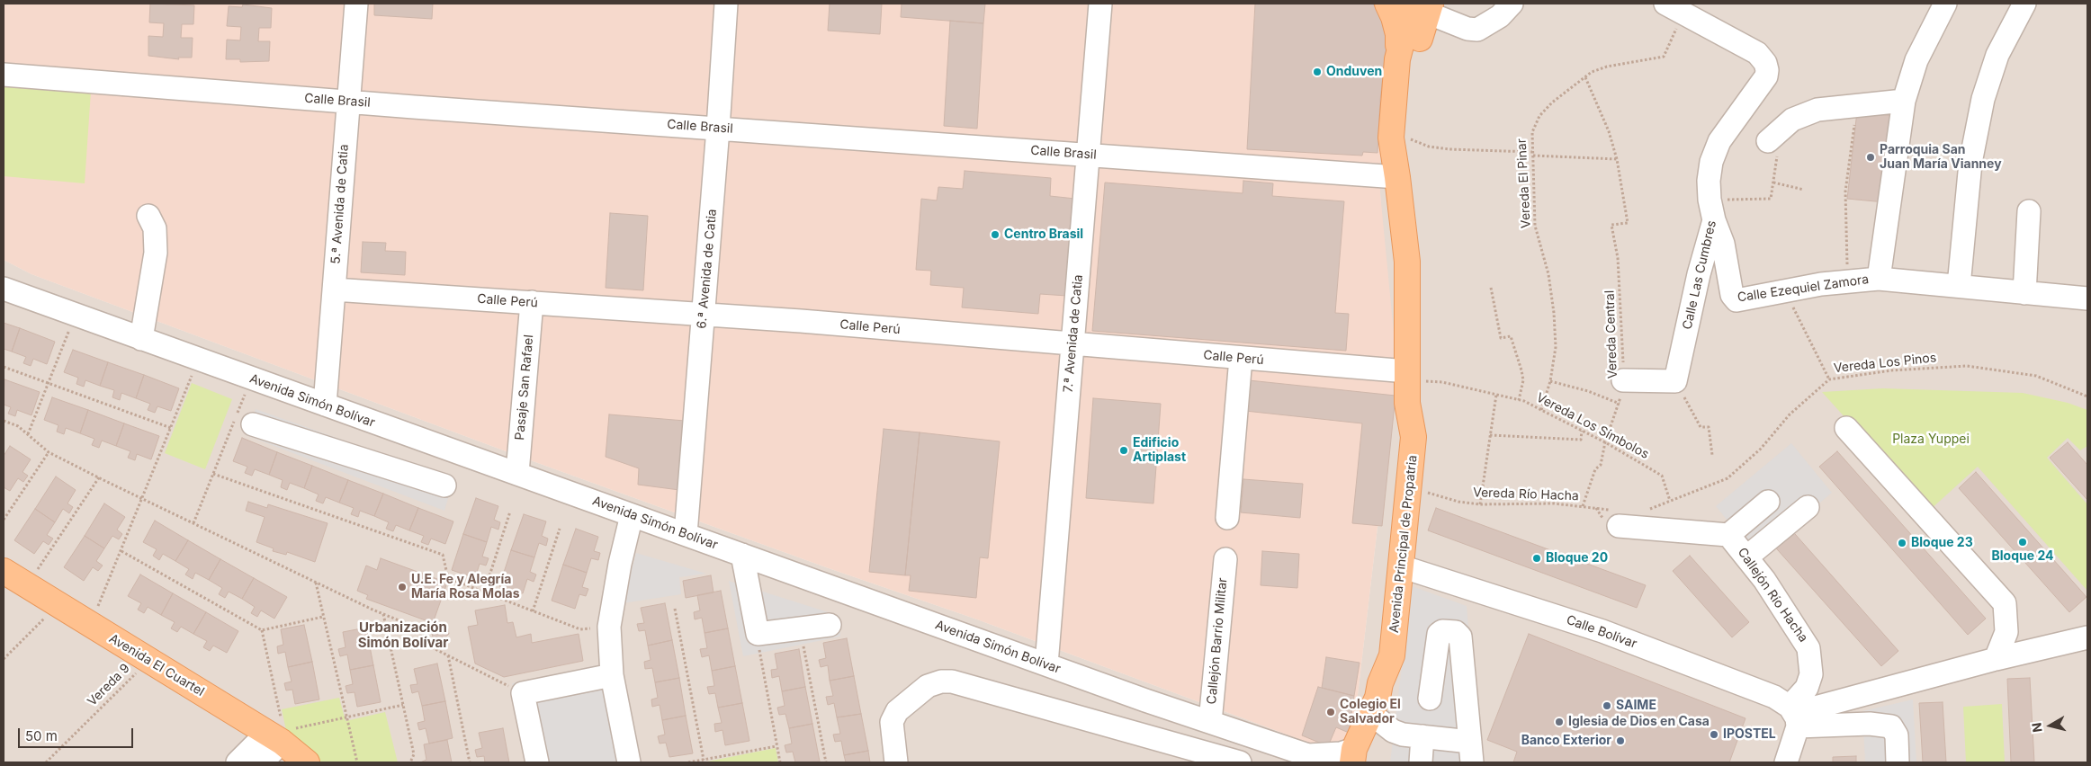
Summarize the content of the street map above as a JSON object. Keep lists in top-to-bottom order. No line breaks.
{"streets":{"main road":["Avenida Principal de Propatria","Avenida El Cuartel"],"street":["Calle Brasil","5.ª Avenida de Catia","6.ª Avenida de Catia","Calle Las Cumbres","Calle Ezequiel Zamora","Calle Perú","7.ª Avenida de Catia","Pasaje San Rafael","Avenida Simón Bolívar","Callejón Río Hacha","Calle Bolívar","Callejón Barrio Militar"],"path":["Vereda El Pinar","Vereda Central","Vereda Los Pinos","Vereda Los Símbolos","Vereda Río Hacha","Vereda 9"]},"crossings":[["Calle Brasil","5.ª Avenida de Catia"],["Calle Brasil","6.ª Avenida de Catia"],["Calle Brasil","7.ª Avenida de Catia"],["Calle Brasil","Avenida Principal de Propatria"],["Vereda El Pinar","Calle Las Cumbres"],["Vereda El Pinar","Vereda Los Símbolos"],["5.ª Avenida de Catia","Calle Perú"],["5.ª Avenida de Catia","Avenida Simón Bolívar"],["6.ª Avenida de Catia","Calle Perú"],["6.ª Avenida de Catia","Avenida Simón Bolívar"],["Calle Las Cumbres","Calle Ezequiel Zamora"],["Calle Perú","7.ª Avenida de Catia"],["Calle Perú","Pasaje San Rafael"],["Calle Perú","Vereda Los Símbolos"],["Calle Perú","Avenida Principal de Propatria"],["7.ª Avenida de Catia","Avenida Simón Bolívar"],["Vereda Central","Vereda Los Símbolos"],["Vereda Central","Vereda Río Hacha"],["Vereda Los Pinos","Vereda Los Símbolos"],["Pasaje San Rafael","Avenida Simón Bolívar"],["Avenida Simón Bolívar","Avenida Principal de Propatria"],["Avenida Simón Bolívar","Callejón Barrio Militar"],["Vereda Los Símbolos","Avenida Principal de Propatria"],["Vereda Río Hacha","Avenida Principal de Propatria"],["Vereda Río Hacha","Callejón Río Hacha"],["Avenida Principal de Propatria","Calle Bolívar"],["Callejón Río Hacha","Calle Bolívar"],["Avenida El Cuartel","Vereda 9"]],"districts":["Urbanización Simón Bolívar"],"parks":["Plaza Yuppei"],"places":["Onduven","Parroquia San Juan María Vianney","Centro Brasil","Edificio Artiplast","Bloque 24","Bloque 23","Bloque 20","U.E. Fe y Alegría María Rosa Molas","SAIME","Colegio El Salvador","Iglesia de Dios en Casa","IPOSTEL","Banco Exterior"],"scale_bar":"50 m","north":"left"}
